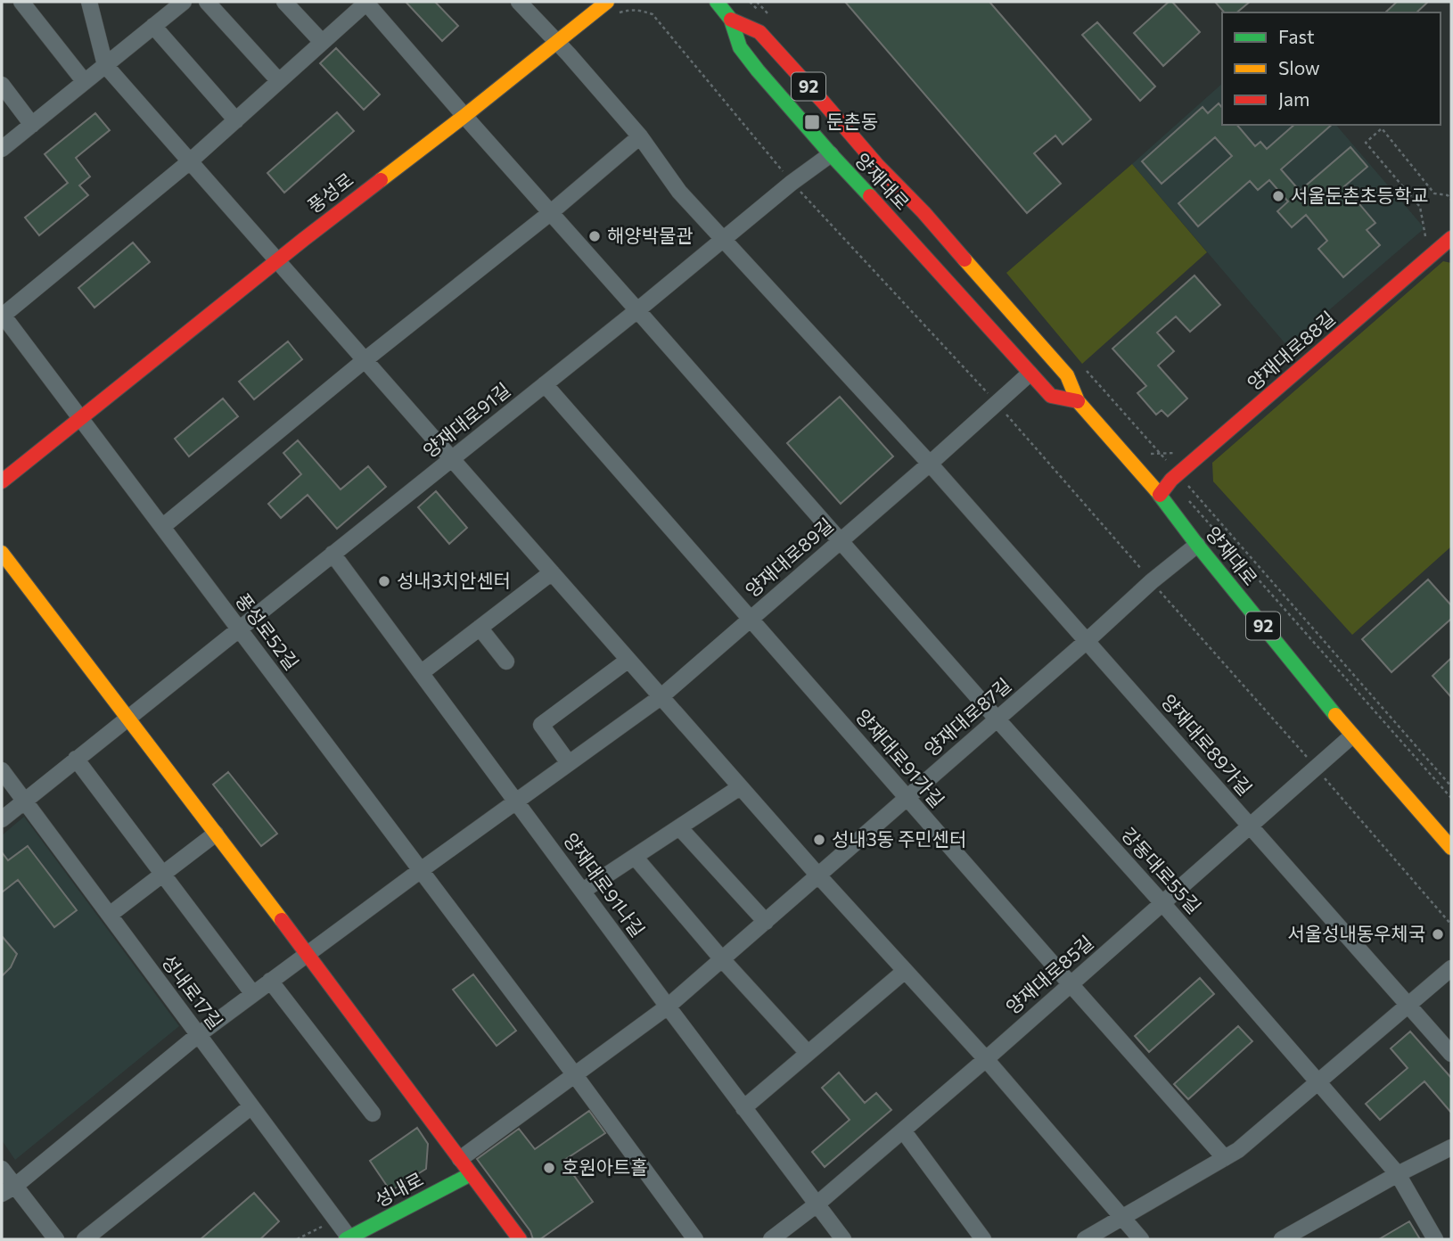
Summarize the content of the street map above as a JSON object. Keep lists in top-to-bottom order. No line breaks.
{"streets":{"street":["92","양재대로","풍성로","양재대로88길","양재대로91길","양재대로89길","풍성로52길","양재대로87길","양재대로89가길","양재대로91가길","강동대로55길","양재대로91나길","양재대로85길","성내로17길","성내로"]},"crossings":[["양재대로","양재대로88길"],["양재대로","양재대로91길"],["양재대로","양재대로89길"],["양재대로","양재대로87길"],["양재대로","양재대로85길"],["풍성로","풍성로52길"],["풍성로","양재대로89가길"],["풍성로","강동대로55길"],["양재대로91길","풍성로52길"],["양재대로91길","양재대로89가길"],["양재대로91길","양재대로91가길"],["양재대로91길","강동대로55길"],["양재대로91길","양재대로91나길"],["양재대로91길","성내로17길"],["양재대로89길","풍성로52길"],["양재대로89길","양재대로89가길"],["양재대로89길","양재대로91가길"],["양재대로89길","강동대로55길"],["양재대로89길","양재대로91나길"],["양재대로89길","성내로17길"],["풍성로52길","양재대로87길"],["양재대로87길","양재대로89가길"],["양재대로87길","양재대로91가길"],["양재대로87길","강동대로55길"],["양재대로87길","양재대로91나길"],["양재대로89가길","양재대로85길"],["양재대로91가길","양재대로85길"],["강동대로55길","양재대로85길"],["양재대로91나길","양재대로85길"],["성내로17길","성내로"]],"places":{"transit":["둔촌동"],"other":["서울둔촌초등학교","해양박물관","성내3치안센터","성내3동 주민센터","서울성내동우체국","호원아트홀"]},"legend":["Fast","Slow","Jam"]}
